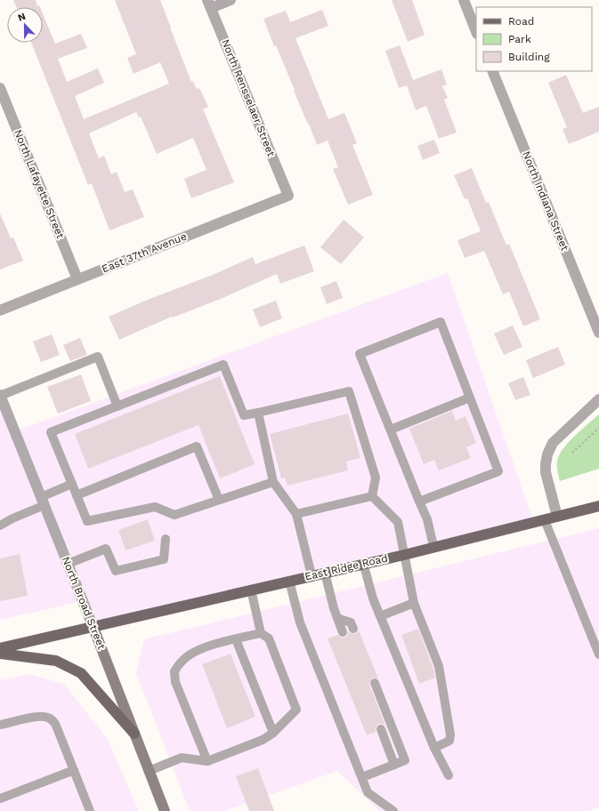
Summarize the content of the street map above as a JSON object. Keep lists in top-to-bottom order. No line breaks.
{"streets":{"main road":["East Ridge Road"],"street":["North Rensselaer Street","North Lafayette Street","North Indiana Street","East 37th Avenue","North Broad Street"]},"crossings":[["North Rensselaer Street","East 37th Avenue"],["North Lafayette Street","East 37th Avenue"],["East Ridge Road","North Broad Street"]],"legend":["Road","Park","Building"],"north":"top"}
